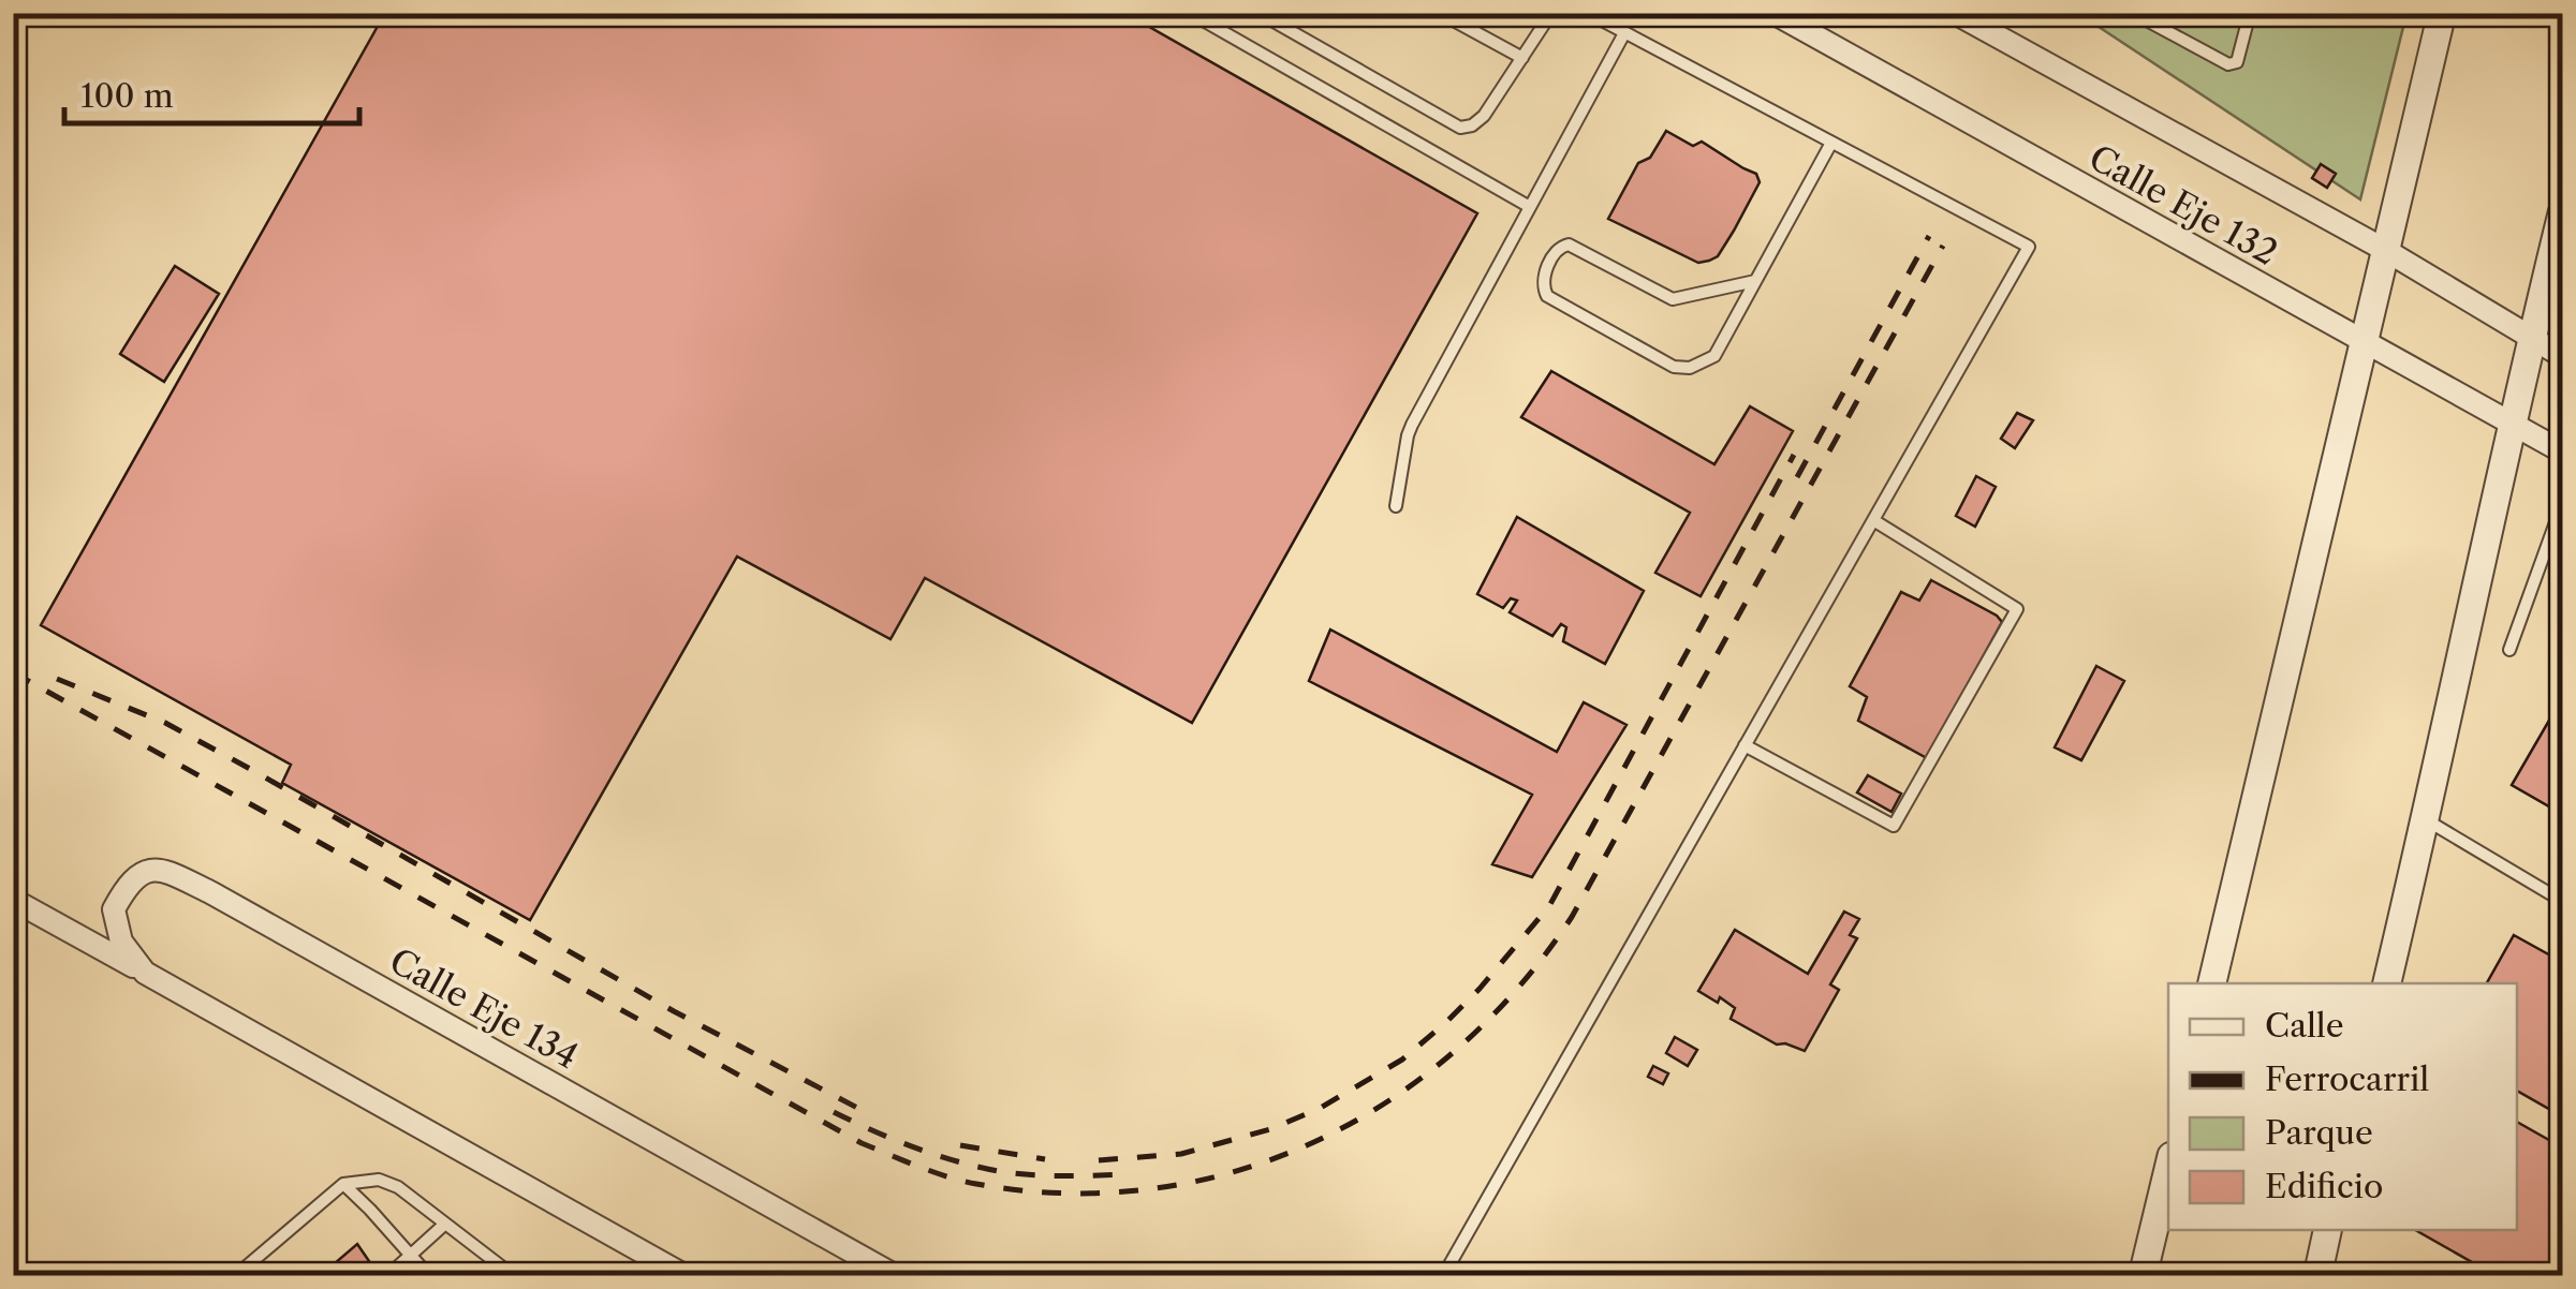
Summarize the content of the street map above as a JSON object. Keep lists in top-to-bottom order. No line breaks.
{"streets":{"street":["Calle Eje 132","Calle Eje 134"]},"legend":["Calle","Ferrocarril","Parque","Edificio"],"scale_bar":"100 m"}
